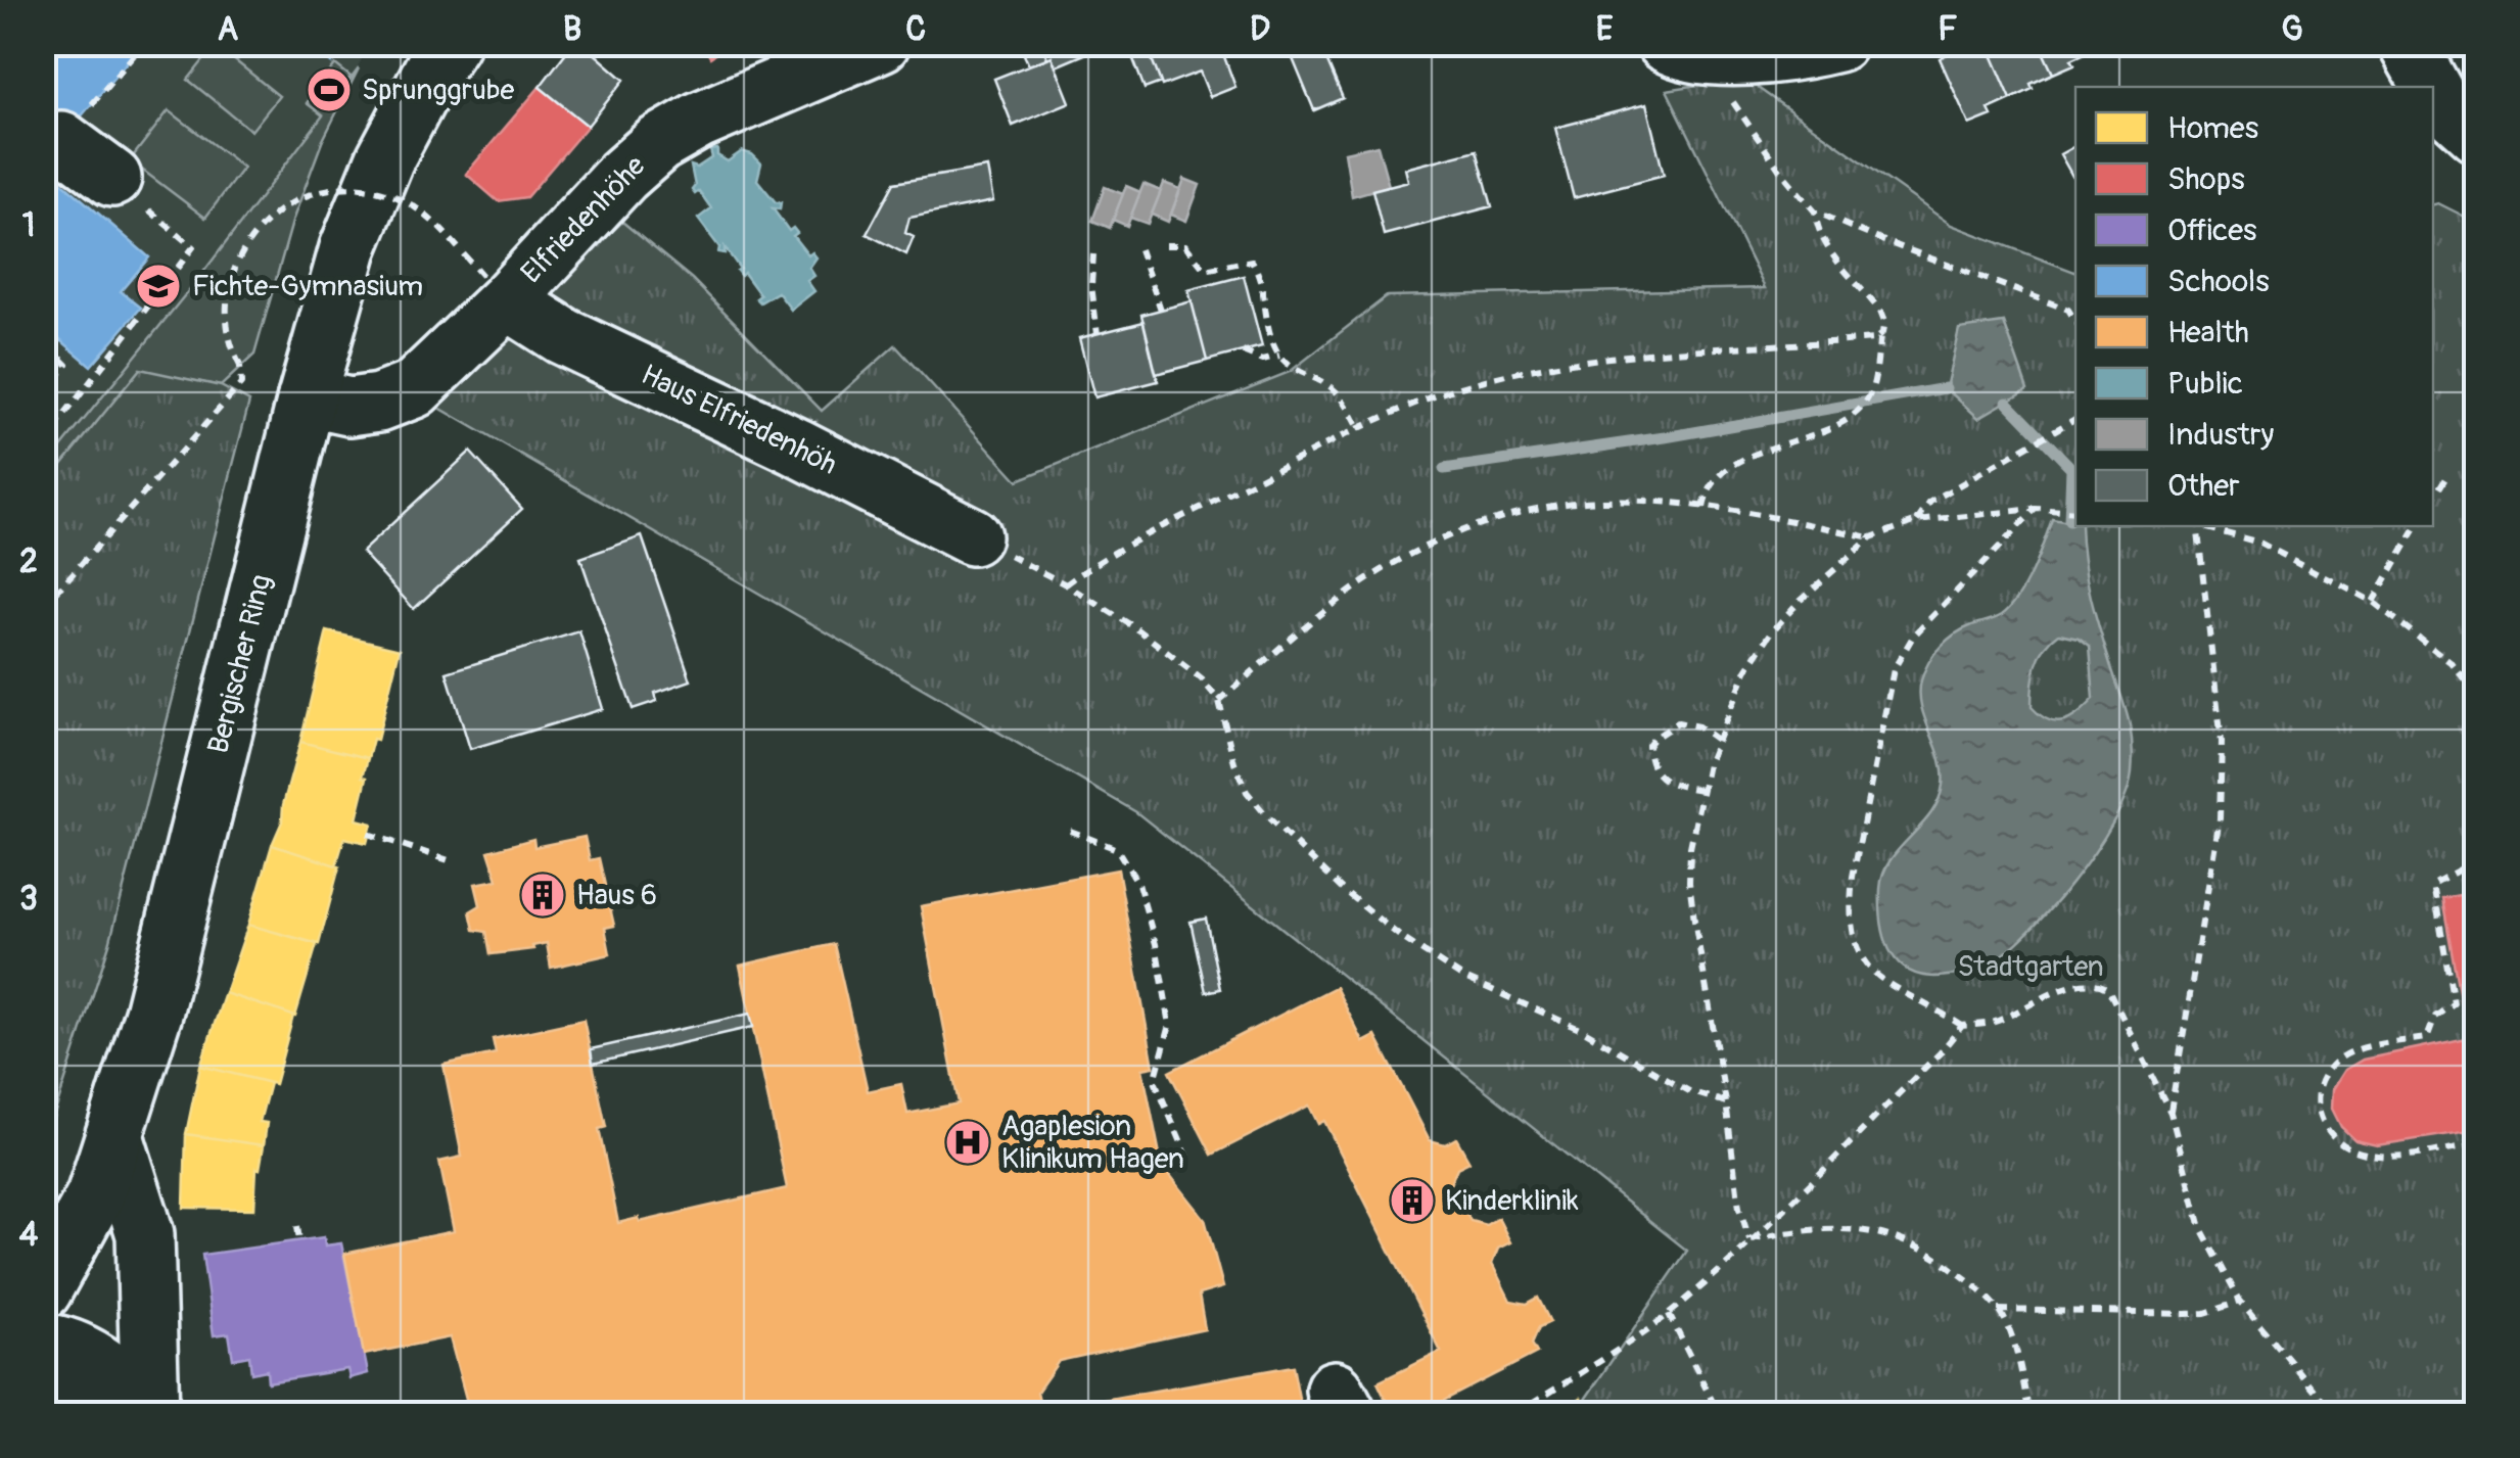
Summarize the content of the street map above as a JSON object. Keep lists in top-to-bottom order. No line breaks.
{"streets":{"main road":["Elfriedenhöhe","Haus Elfriedenhöh","Bergischer Ring"]},"crossings":[["Elfriedenhöhe","Haus Elfriedenhöh"],["Elfriedenhöhe","Bergischer Ring"]],"parks":["Stadtgarten"],"places":{"sports":["Sprunggrube"],"school or university":["Fichte-Gymnasium"],"building":["Haus 6","Kinderklinik"],"hospital":["Agaplesion Klinikum Hagen"]},"legend":["Homes","Shops","Offices","Schools","Health","Public","Industry","Other"],"grid":{"columns":["A","B","C","D","E","F","G"],"rows":["1","2","3","4"]}}
